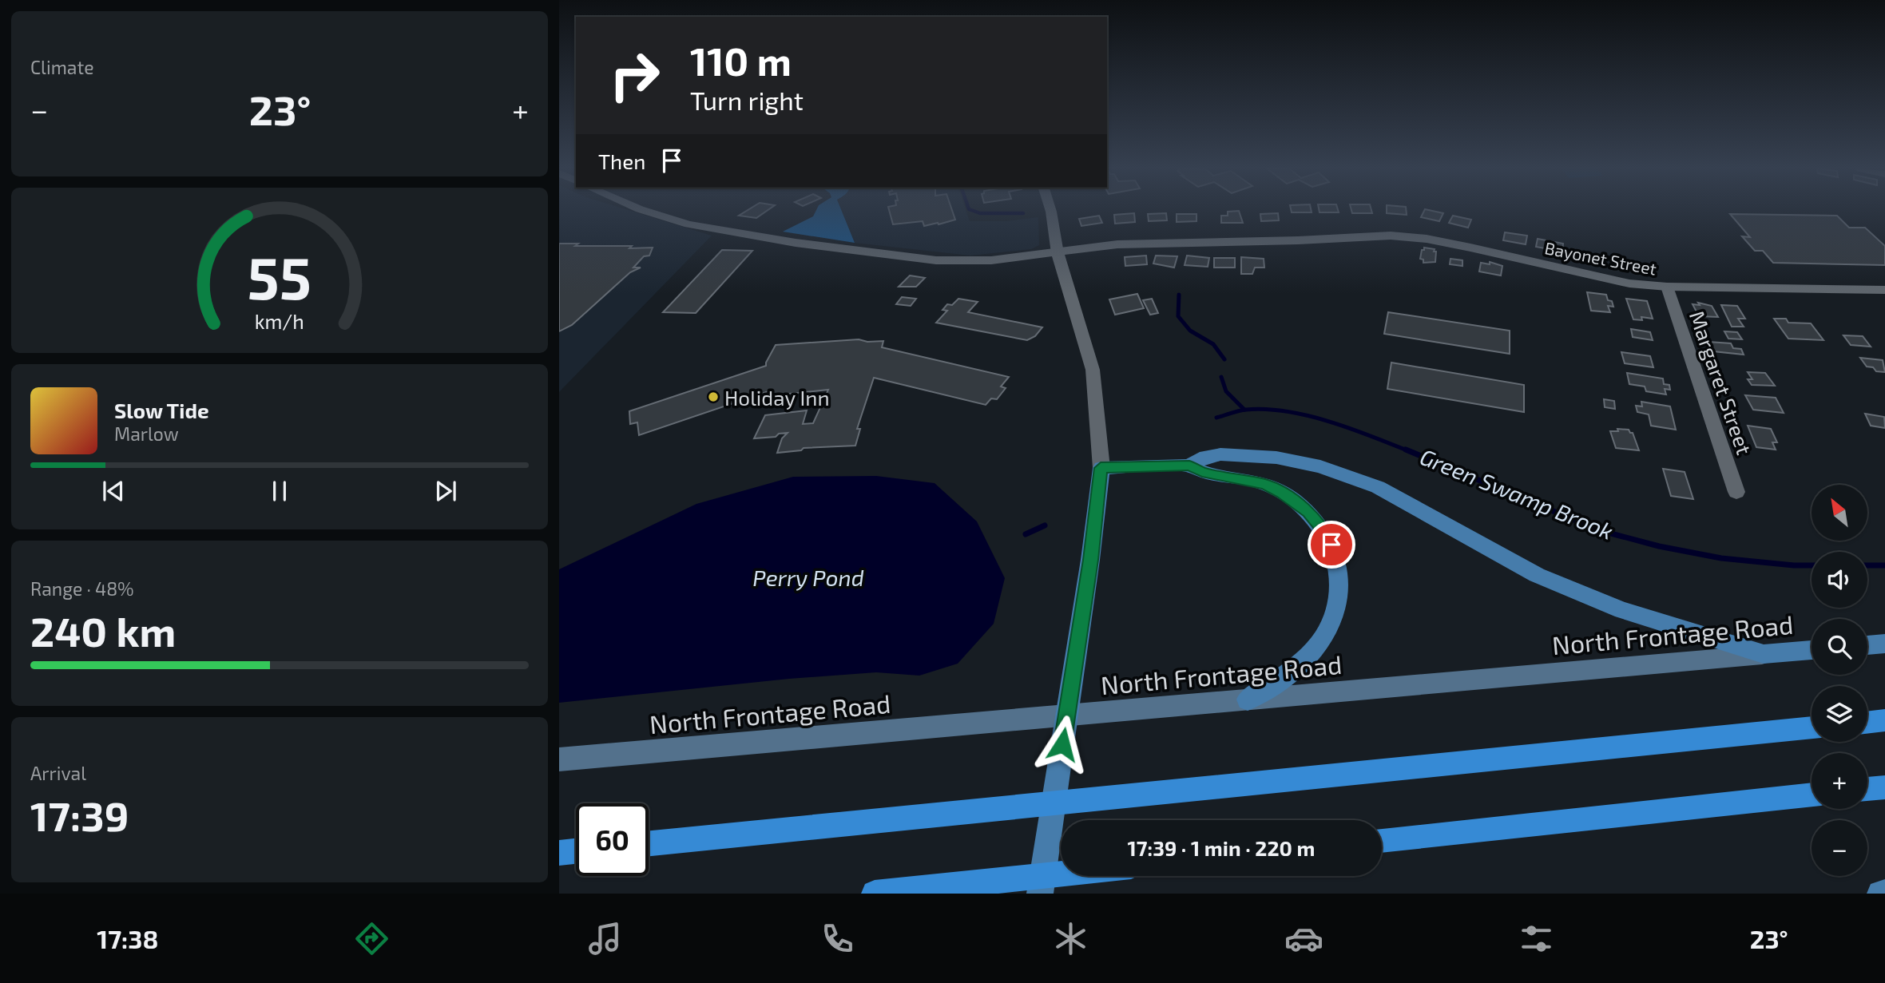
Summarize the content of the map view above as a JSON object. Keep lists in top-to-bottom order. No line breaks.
{"streets":{"main road":["North Frontage Road"],"street":["Bayonet Street","Margaret Street"]},"crossings":[["Bayonet Street","Margaret Street"]],"water":["Green Swamp Brook","Perry Pond"],"places":["Holiday Inn"],"north":"top left","page":{"tile":["Climate",["Range · 48%","240 km"],["Arrival","17:39"]],"turn":["110 m","Turn right"],"heat":["−","23°","+"],"then":"Then","song":["Slow Tide","Marlow"],"map_buttons":["+","−"],"limit":"60","trip":"17:39 · 1 min · 220 m","tabs":["17:38","23°"],"gauge":["55","km/h"]}}
